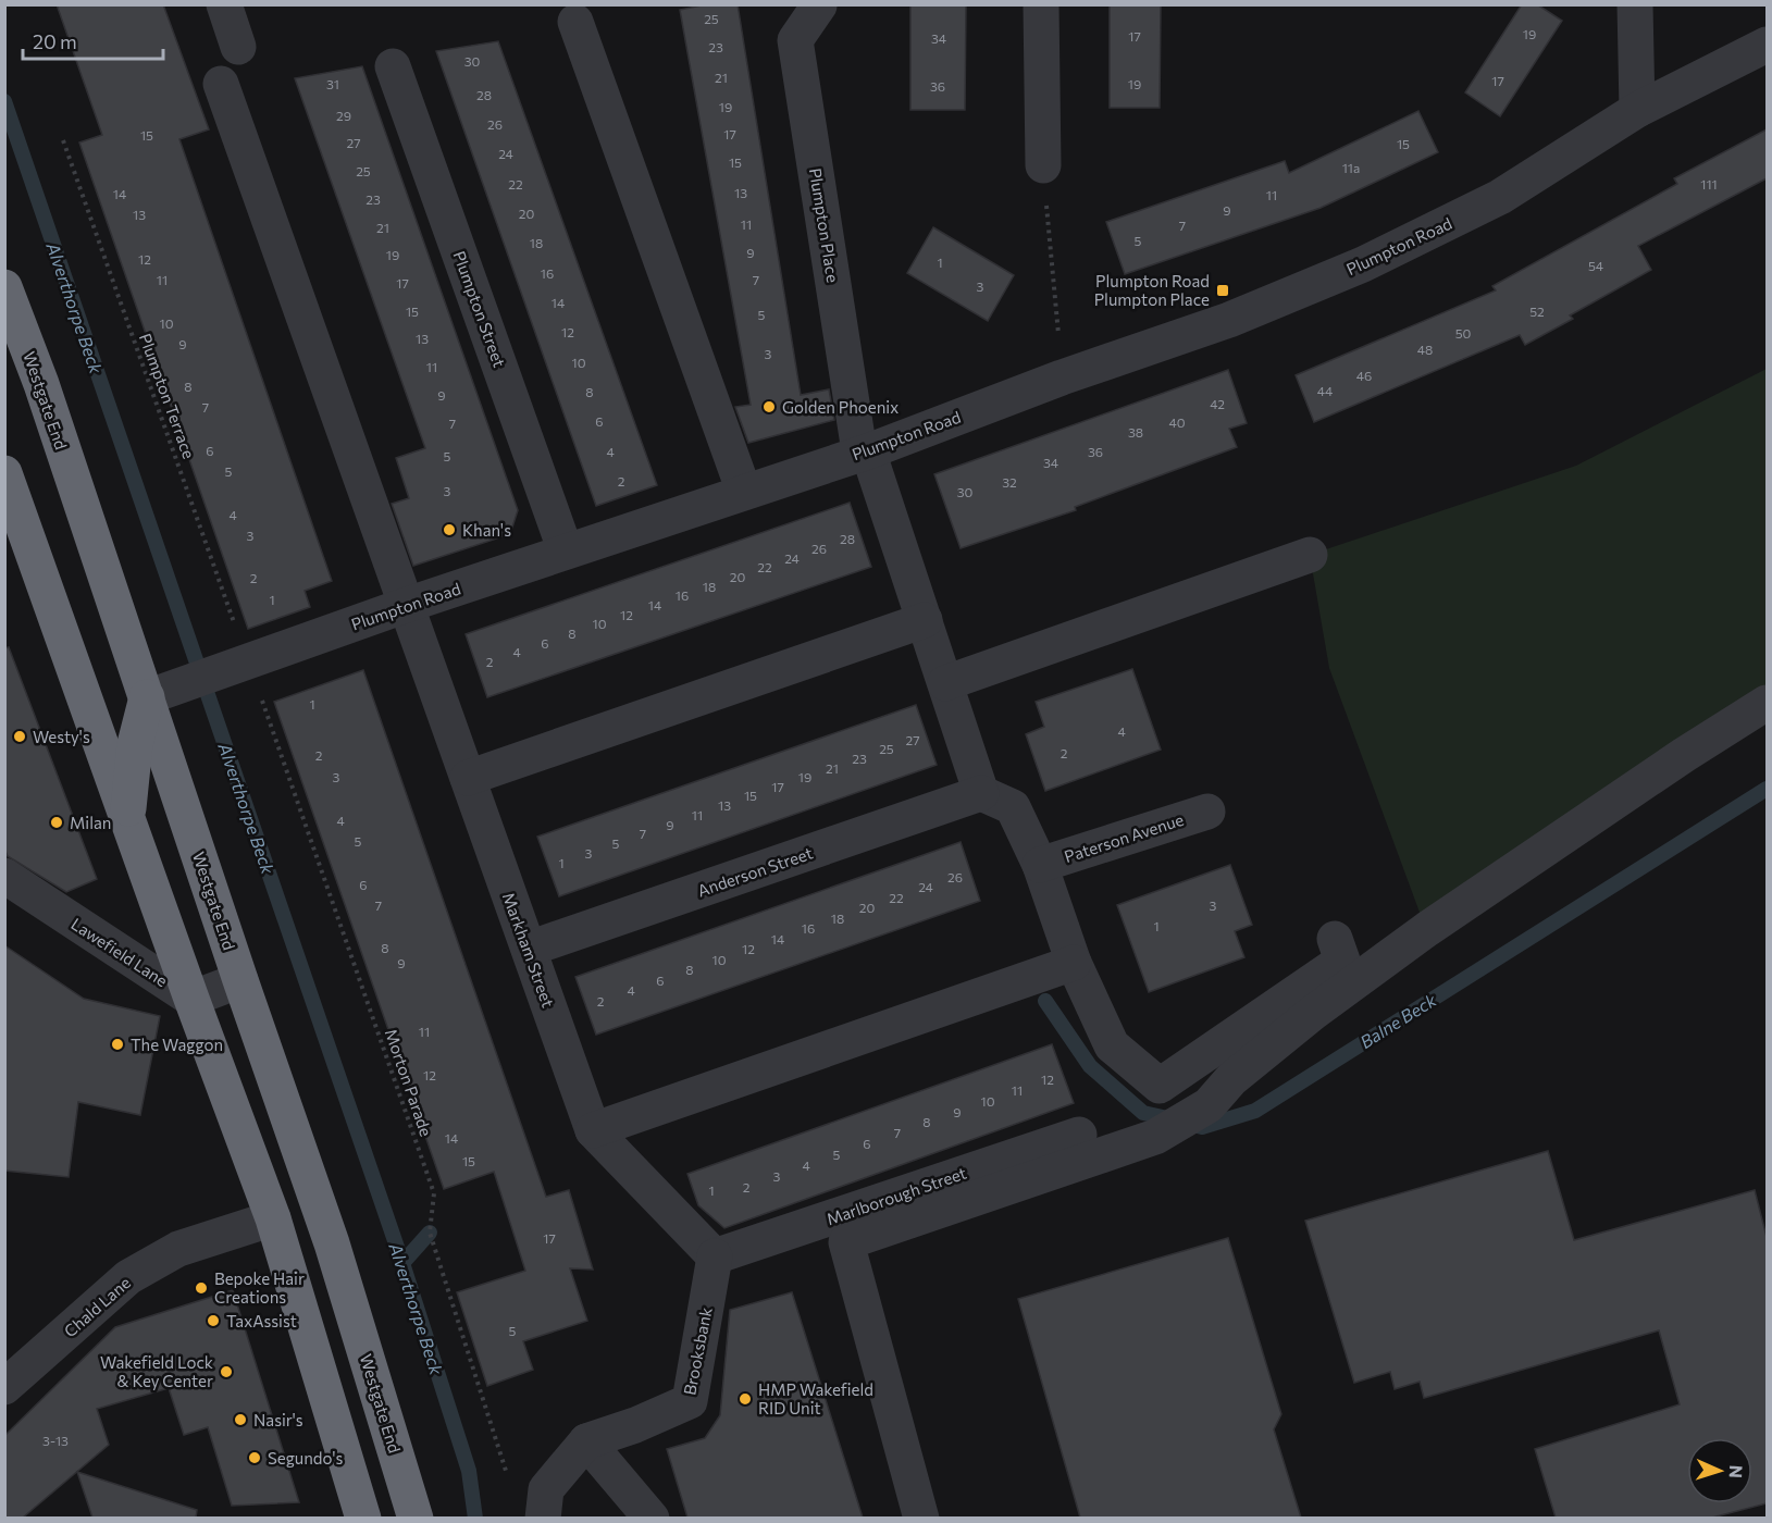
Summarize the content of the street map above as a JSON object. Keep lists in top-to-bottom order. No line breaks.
{"streets":{"highway":["Westgate End"],"street":["Plumpton Place","Plumpton Road","Plumpton Street","Paterson Avenue","Anderson Street","Markham Street","Lawefield Lane","Marlborough Street","Chald Lane","Brooksbank"],"path":["Plumpton Terrace","Morton Parade"]},"crossings":[["Plumpton Place","Plumpton Road"],["Plumpton Place","Anderson Street"],["Plumpton Road","Plumpton Street"],["Plumpton Road","Plumpton Terrace"],["Plumpton Road","Westgate End"],["Plumpton Road","Markham Street"],["Plumpton Road","Morton Parade"],["Plumpton Terrace","Morton Parade"],["Anderson Street","Markham Street"],["Markham Street","Marlborough Street"],["Markham Street","Brooksbank"],["Marlborough Street","Brooksbank"]],"water":["Alverthorpe Beck","Balne Beck"],"places":{"transit":["Plumpton Road Plumpton Place"],"other":["Golden Phoenix","Khan's","Westy's","Milan","The Waggon","Bepoke Hair Creations","TaxAssist","Wakefield Lock & Key Center","HMP Wakefield RID Unit","Nasir's","Segundo's"]},"house_numbers":["25","19","17","34","23","30","21","17","31","19","36","28","19","29","26","17","15","27","15","24","15","11a","25","22","111","13","14","11","23","9","20","13","11","7","21","5","18","9","19","12","1","54","16","11","7","17","3","14","15","52","5","10","12","50","13","9","48","3","10","11","46","8","44","8","9","42","7","6","40","7","38","6","4","36","5","34","5","2","32","3","30","4","3","28","26","24","22","20","2","18","16","1","14","12","10","8","6","4","2","1","4","27","25","2","2","23","21","3","19","17","15","13","11","4","9","7","5","5","3","1","26","6","24","22","7","3","20","18","1","16","14","8","12","10","9","8","6","4","2","11","12","12","11","10","9","8","7","14","6","5","15","4","3","2","1","17","5","3-13"],"scale_bar":"20 m","north":"right"}
